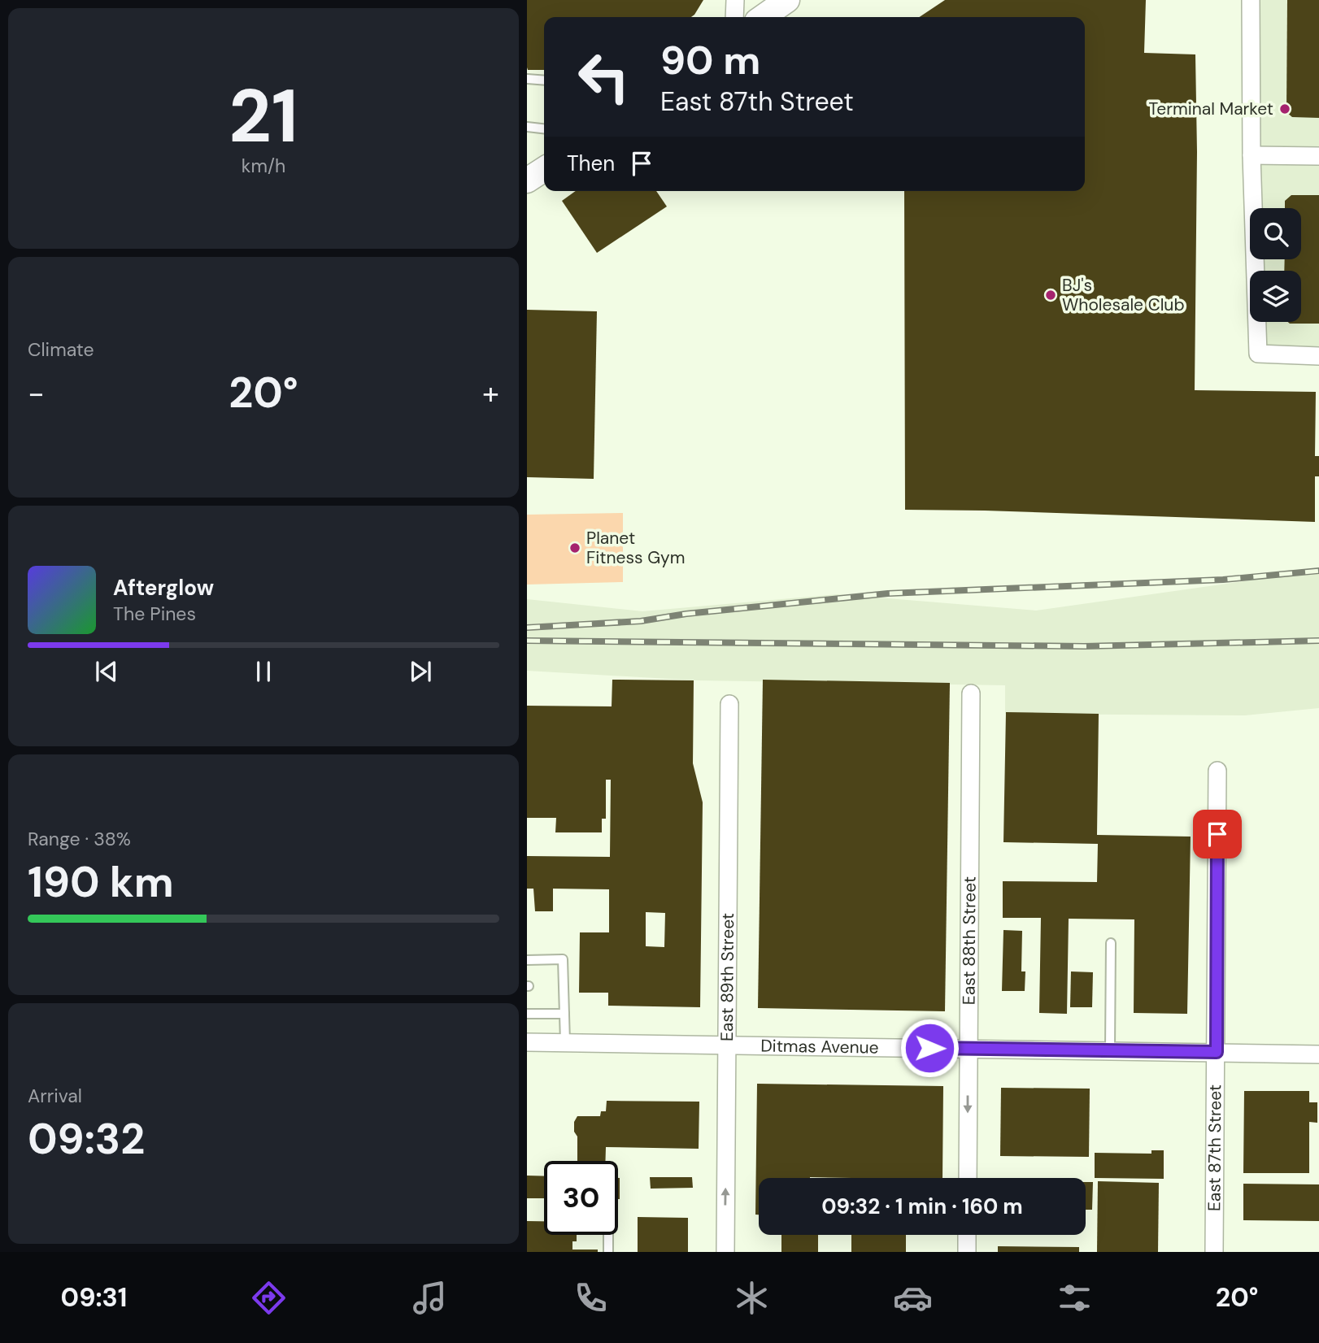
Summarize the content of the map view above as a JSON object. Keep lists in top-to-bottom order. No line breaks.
{"streets":{"street":["East 88th Street","East 89th Street","Ditmas Avenue","East 87th Street"]},"crossings":[["East 88th Street","Ditmas Avenue"],["East 89th Street","Ditmas Avenue"],["Ditmas Avenue","East 87th Street"]],"one_way":["East 89th Street"],"places":["Terminal Market","BJ's Wholesale Club","Planet Fitness Gym"],"page":{"tile":[["21","km/h"],"Climate",["Range · 38%","190 km"],["Arrival","09:32"]],"turn":["90 m","East 87th Street"],"then":"Then","heat":["−","20°","+"],"song":["Afterglow","The Pines"],"limit":"30","trip":"09:32 · 1 min · 160 m","tabs":["09:31","20°"]}}
